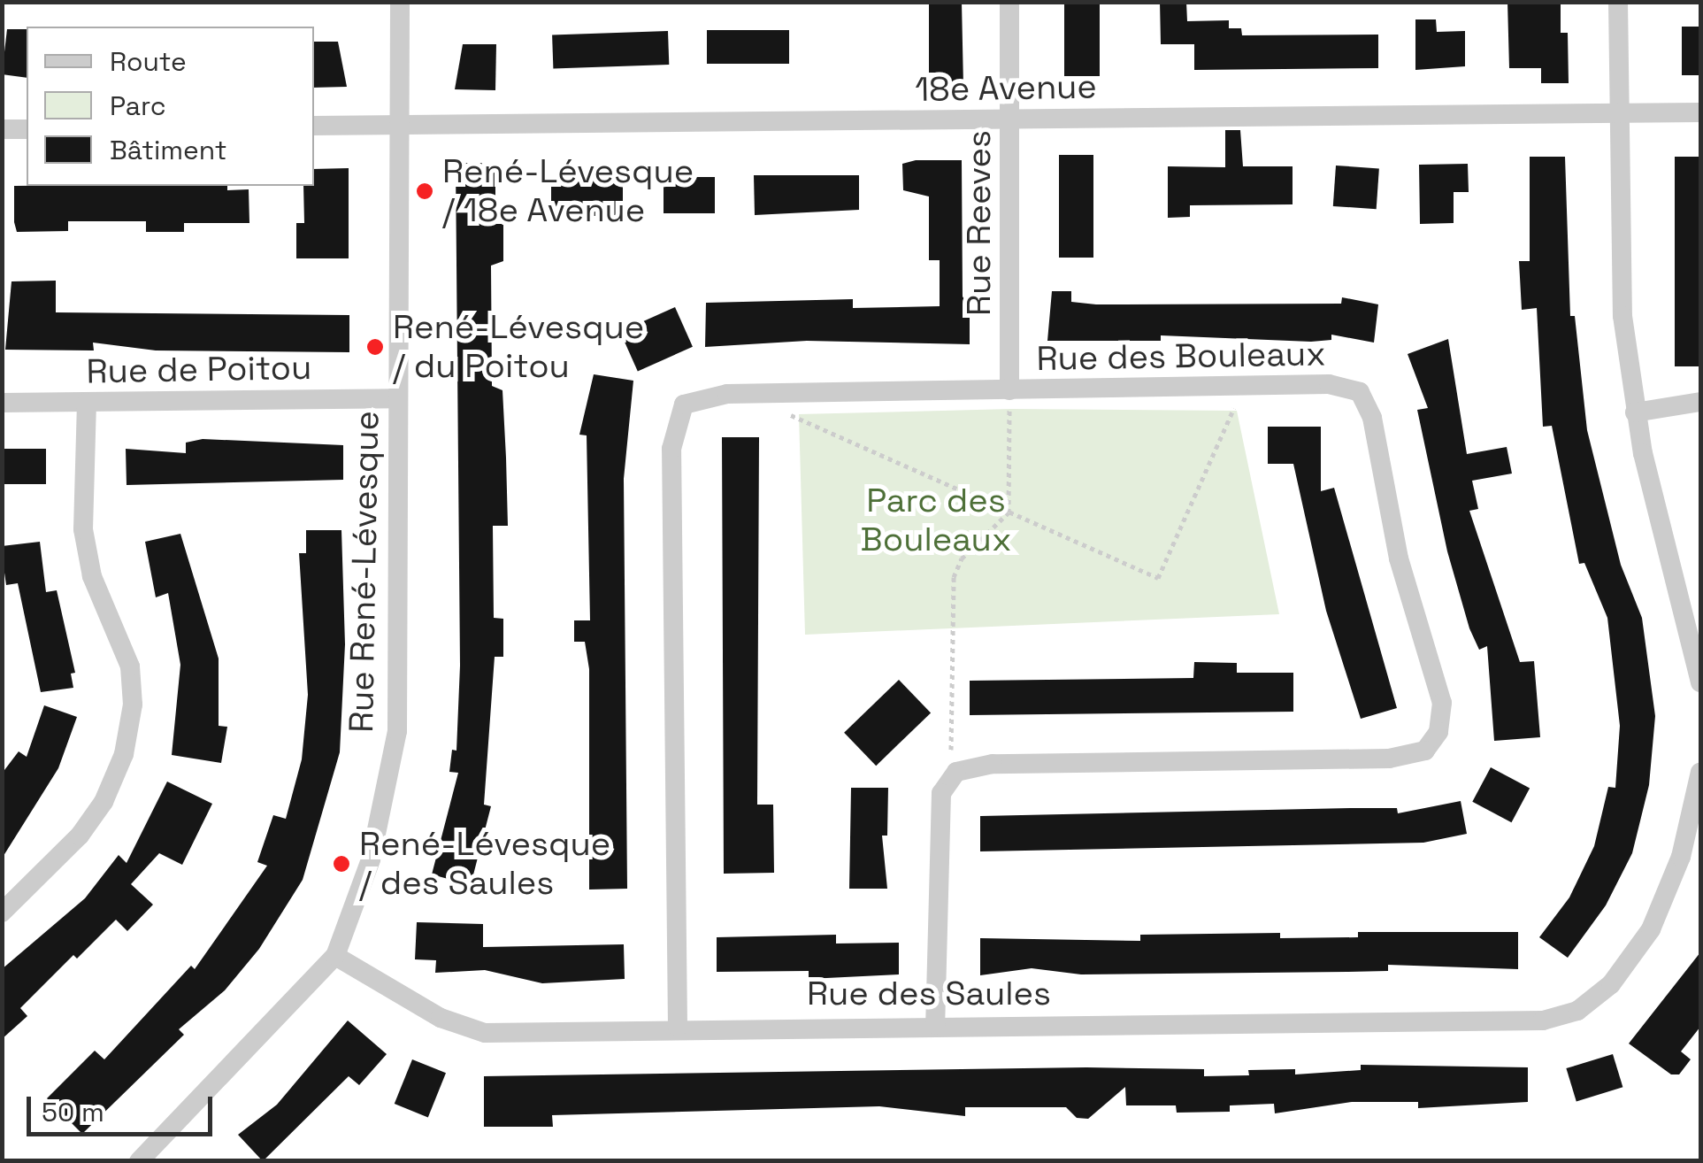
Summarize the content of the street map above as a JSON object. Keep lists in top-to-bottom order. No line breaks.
{"streets":{"street":["18e Avenue","Rue Reeves","Rue des Bouleaux","Rue de Poitou","Rue René-Lévesque","Rue des Saules"]},"crossings":[["18e Avenue","Rue Reeves"],["18e Avenue","Rue René-Lévesque"],["Rue Reeves","Rue des Bouleaux"],["Rue des Bouleaux","Rue des Saules"],["Rue de Poitou","Rue René-Lévesque"],["Rue René-Lévesque","Rue des Saules"]],"parks":["Parc des Bouleaux"],"places":["René-Lévesque / 18e Avenue","René-Lévesque / du Poitou","René-Lévesque / des Saules"],"legend":["Route","Parc","Bâtiment"],"scale_bar":"50 m"}
